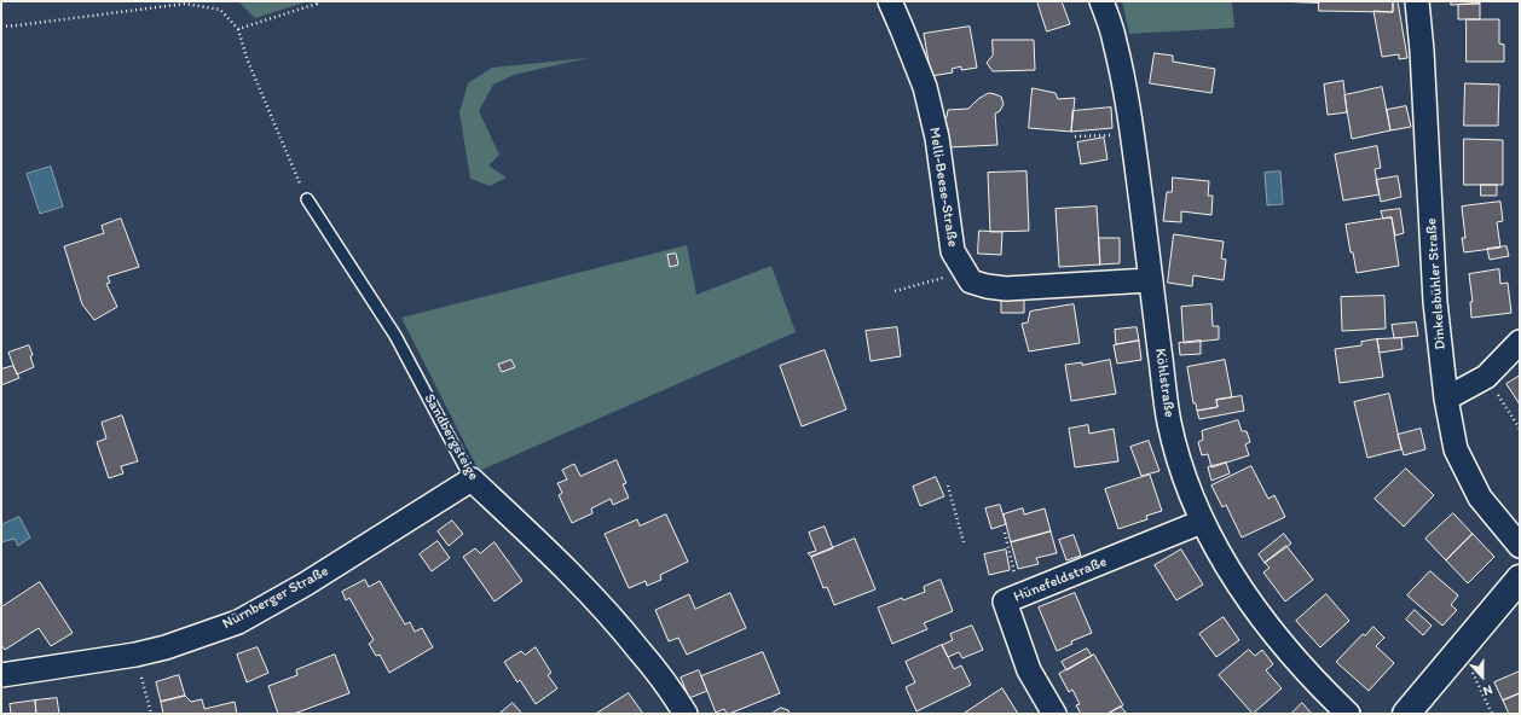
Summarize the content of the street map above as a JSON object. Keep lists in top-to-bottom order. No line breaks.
{"streets":{"street":["Melli-Beese-Straße","Dinkelsbühler Straße","Köhlstraße","Sandbergsteige","Hünefeldstraße","Nürnberger Straße"]},"crossings":[["Melli-Beese-Straße","Köhlstraße"],["Köhlstraße","Hünefeldstraße"],["Sandbergsteige","Nürnberger Straße"]],"north":"bottom"}
